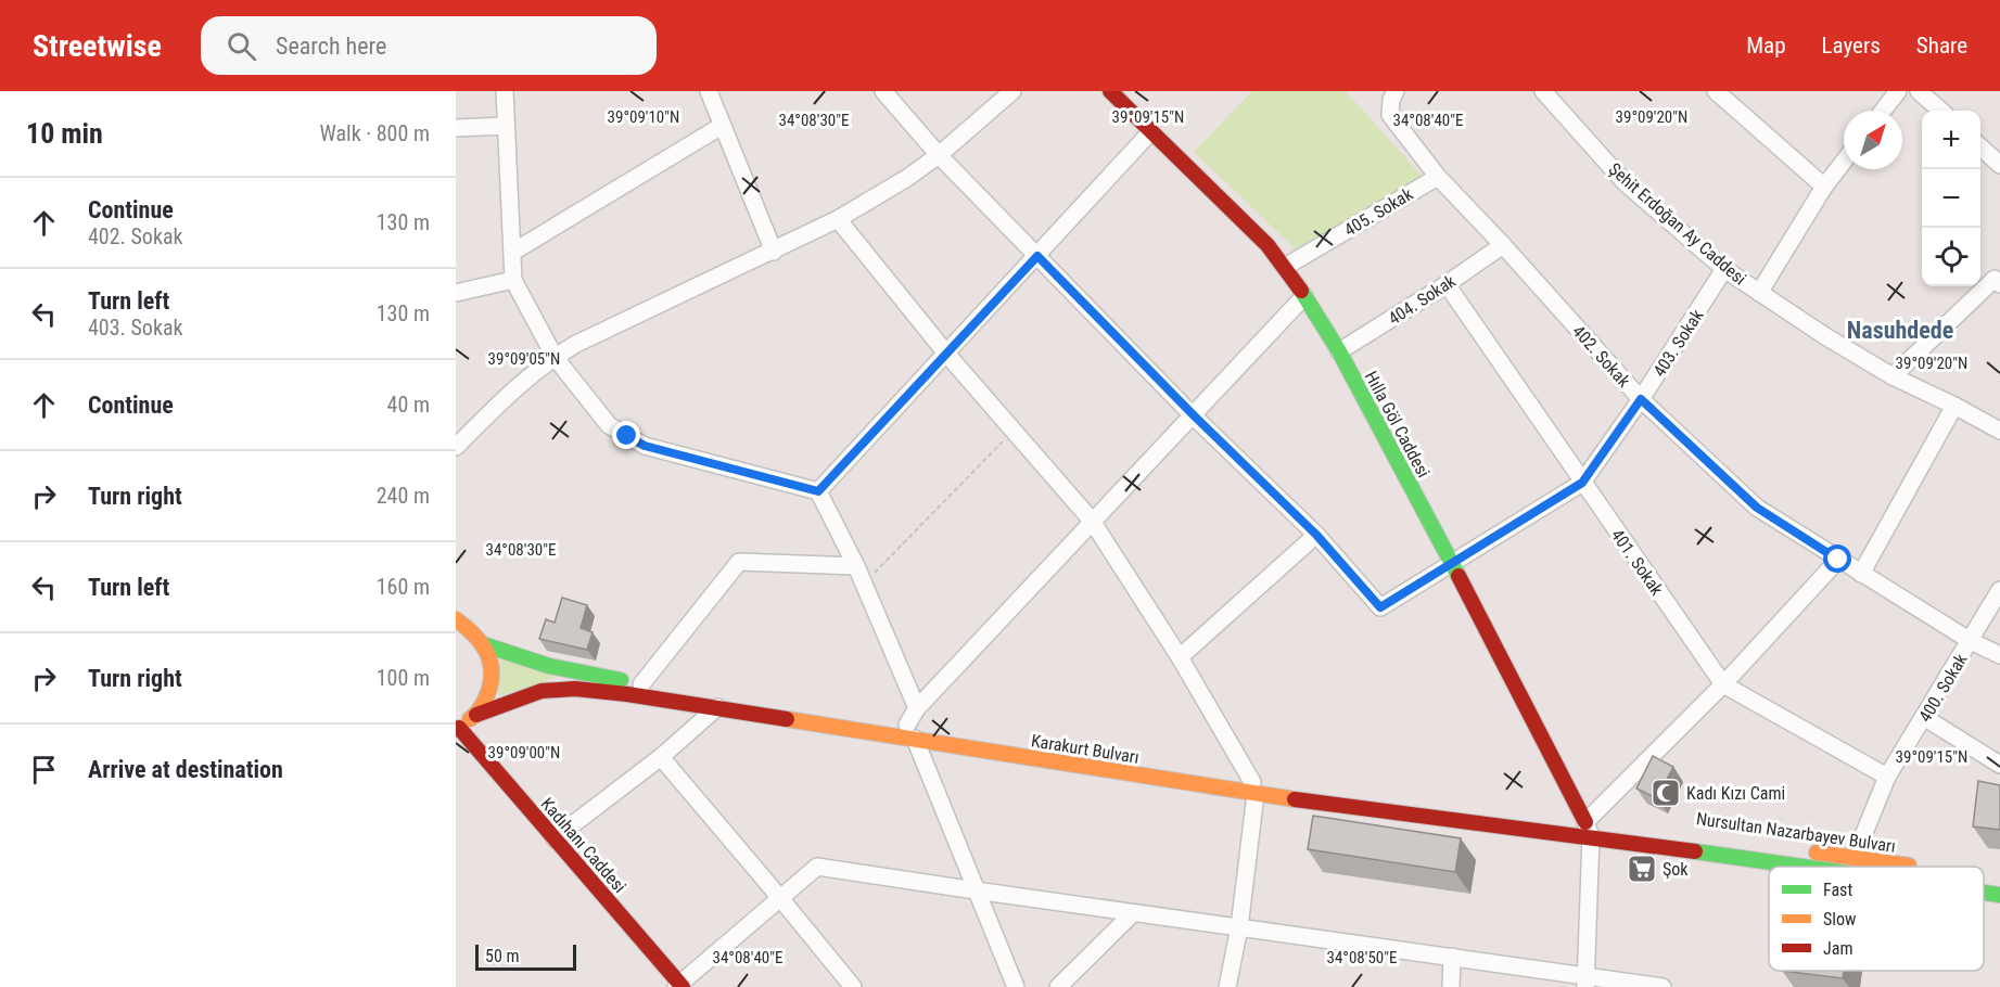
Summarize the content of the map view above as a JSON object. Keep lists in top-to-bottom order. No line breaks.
{"streets":{"main road":["Hılla Göl Caddesi","Karakurt Bulvarı","Nursultan Nazarbayev Bulvarı","Kadıhanı Caddesi"],"street":["405. Sokak","Şehit Erdoğan Ay Caddesi","404. Sokak","403. Sokak","402. Sokak","401. Sokak","400. Sokak"]},"crossings":[["405. Sokak","402. Sokak"],["405. Sokak","Hılla Göl Caddesi"],["Şehit Erdoğan Ay Caddesi","403. Sokak"],["404. Sokak","402. Sokak"],["404. Sokak","Hılla Göl Caddesi"],["404. Sokak","401. Sokak"],["403. Sokak","402. Sokak"],["403. Sokak","Hılla Göl Caddesi"],["403. Sokak","401. Sokak"],["402. Sokak","400. Sokak"],["Hılla Göl Caddesi","Karakurt Bulvarı"],["Hılla Göl Caddesi","Nursultan Nazarbayev Bulvarı"],["401. Sokak","400. Sokak"],["400. Sokak","Nursultan Nazarbayev Bulvarı"],["Karakurt Bulvarı","Nursultan Nazarbayev Bulvarı"]],"districts":["Nasuhdede"],"places":{"mosque":["Kadı Kızı Cami"],"supermarket":["Şok"]},"legend":["Fast","Slow","Jam"],"scale_bar":"50 m","north":"top right","page":{"header":"Streetwise","search":"Search here","nav":["Map","Layers","Share"],"heading":["10 min","Walk · 800 m"],"map_buttons":["+","−"],"list":[["Continue","402. Sokak","130 m"],["Turn left","403. Sokak","130 m"],["Continue","40 m"],["Turn right","240 m"],["Turn left","160 m"],["Turn right","100 m"],"Arrive at destination"],"scale":"50 m"},"coordinates":["39°09'10\"N","39°09'15\"N","39°09'20\"N","34°08'30\"E","34°08'40\"E","39°09'05\"N","39°09'00\"N","34°08'50\"E"]}
